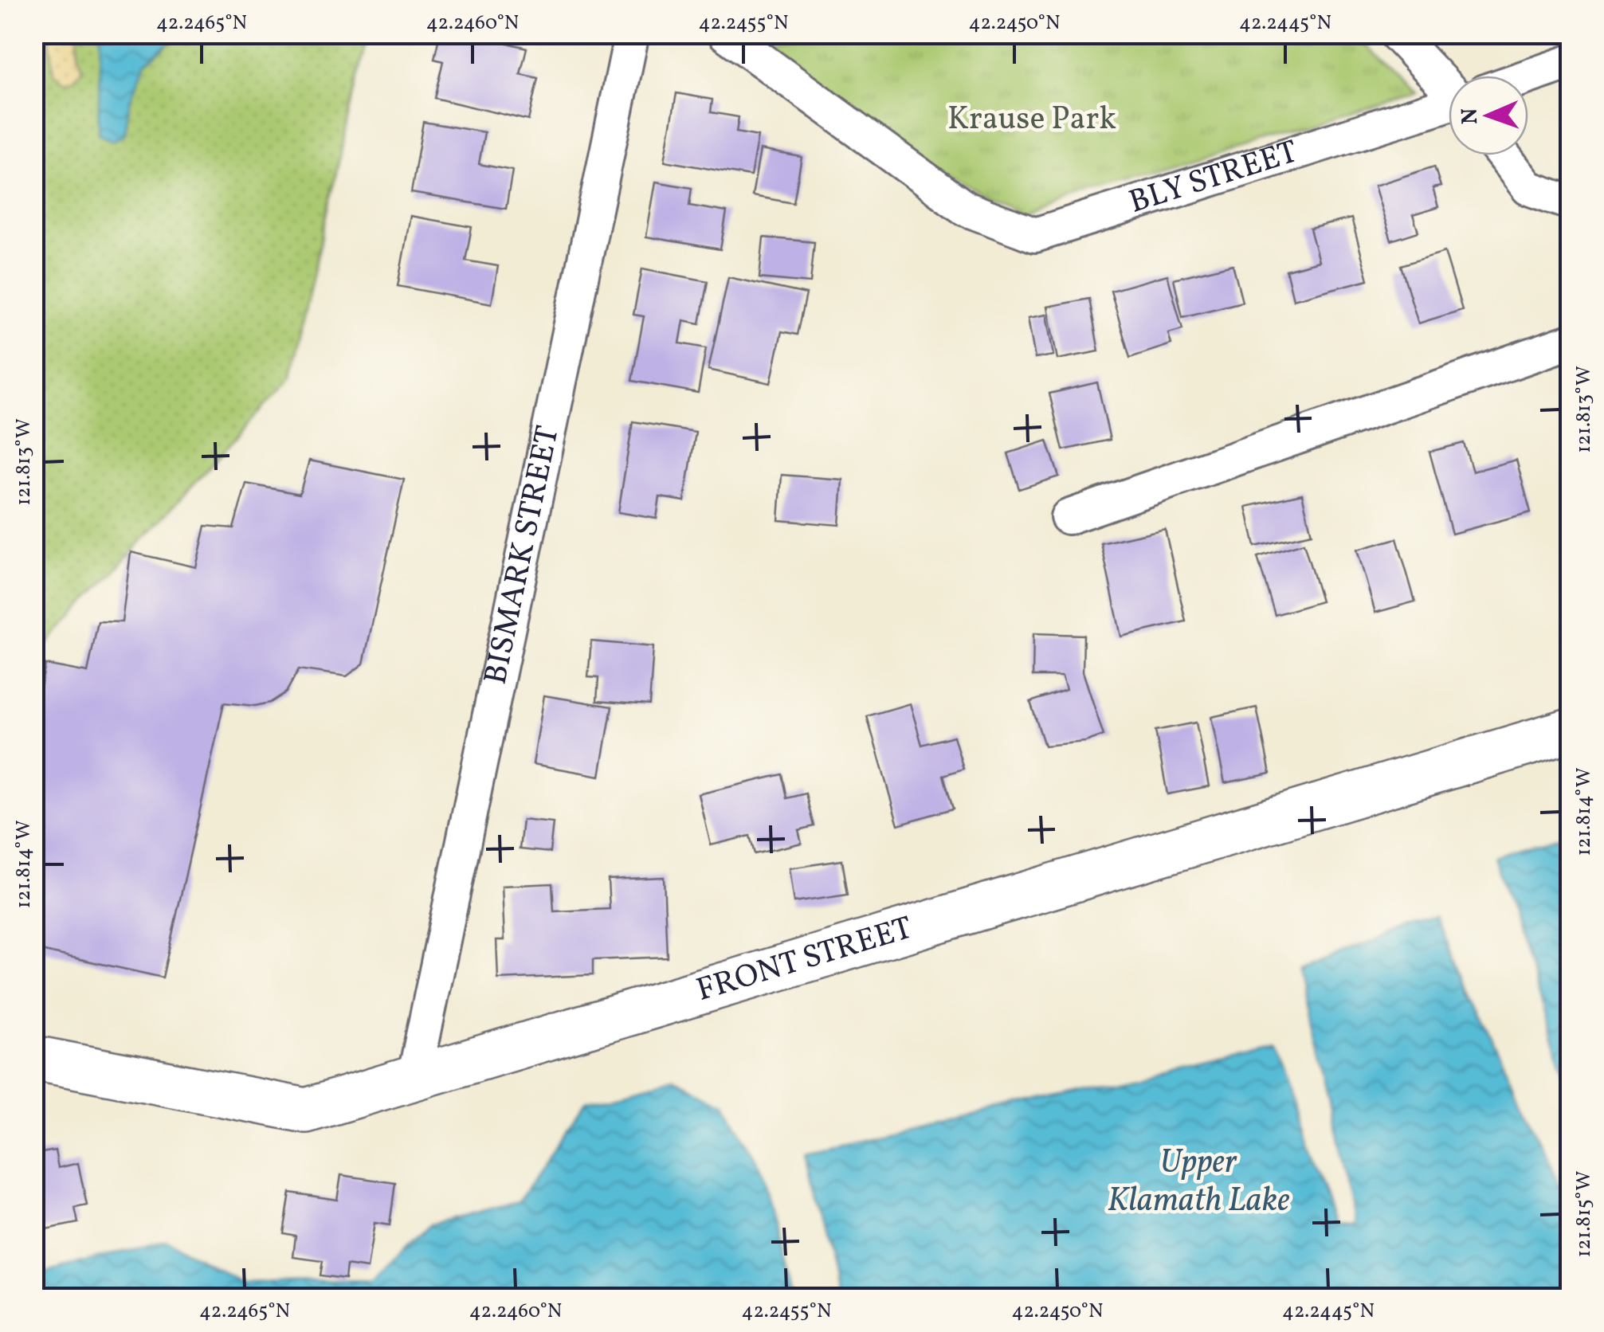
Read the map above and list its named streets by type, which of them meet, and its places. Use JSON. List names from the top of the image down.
{
  "streets": {
    "street": ["BLY STREET", "BISMARK STREET", "FRONT STREET"]
  },
  "crossings": [
    ["BISMARK STREET", "FRONT STREET"]
  ],
  "water": ["Upper Klamath Lake"],
  "parks": ["Krause Park"],
  "north": "left",
  "coordinates": [
    "42.2465°N",
    "42.2460°N",
    "42.2455°N",
    "42.2450°N",
    "42.2445°N",
    "121.813°W",
    "121.814°W",
    "121.815°W"
  ]
}
